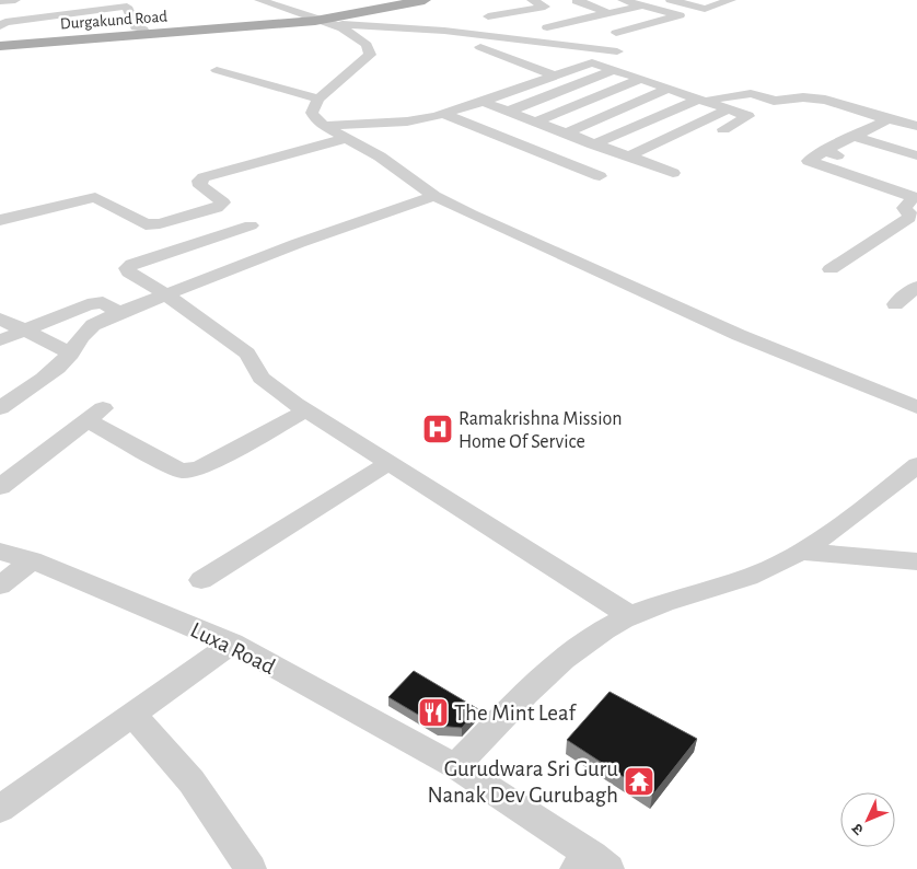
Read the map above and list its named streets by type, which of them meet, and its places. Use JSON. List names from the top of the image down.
{
  "streets": {
    "main road": ["Durgakund Road"],
    "street": ["Luxa Road"]
  },
  "places": {
    "hospital": ["Ramakrishna Mission Home Of Service"],
    "restaurant": ["The Mint Leaf"],
    "temple": ["Gurudwara Sri Guru Nanak Dev Gurubagh"]
  },
  "north": "bottom left"
}
